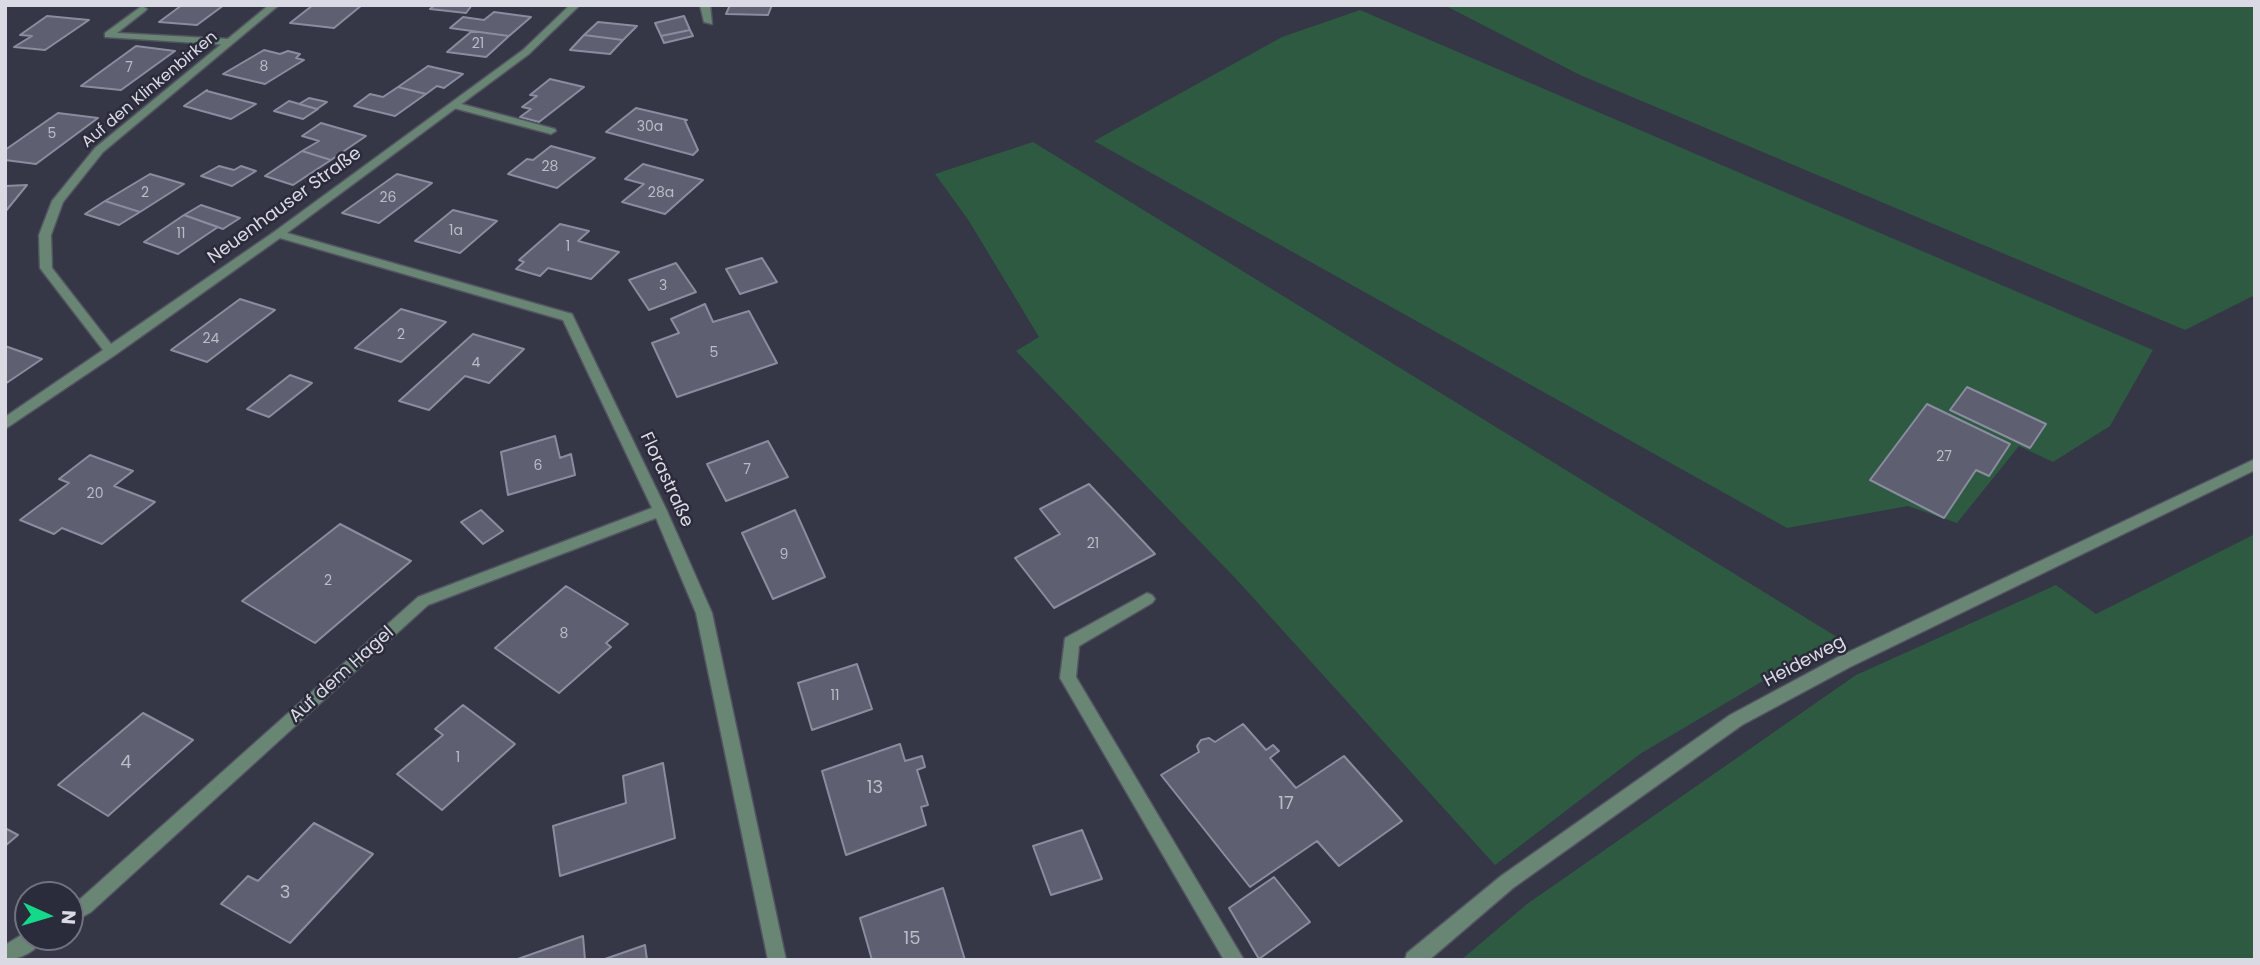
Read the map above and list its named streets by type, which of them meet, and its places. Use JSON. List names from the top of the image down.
{
  "streets": {
    "street": [
      "Auf den Klinkenbirken",
      "Neuenhauser Straße",
      "Florastraße",
      "Heideweg",
      "Auf dem Hagel"
    ]
  },
  "crossings": [
    ["Auf den Klinkenbirken", "Neuenhauser Straße"],
    ["Neuenhauser Straße", "Florastraße"],
    ["Florastraße", "Auf dem Hagel"]
  ],
  "house_numbers": [
    "21",
    "8",
    "7",
    "30a",
    "5",
    "28",
    "2",
    "28a",
    "26",
    "1a",
    "11",
    "1",
    "3",
    "2",
    "24",
    "5",
    "4",
    "27",
    "6",
    "7",
    "20",
    "21",
    "9",
    "2",
    "8",
    "11",
    "1",
    "4",
    "13",
    "17",
    "3",
    "15"
  ],
  "north": "right"
}
